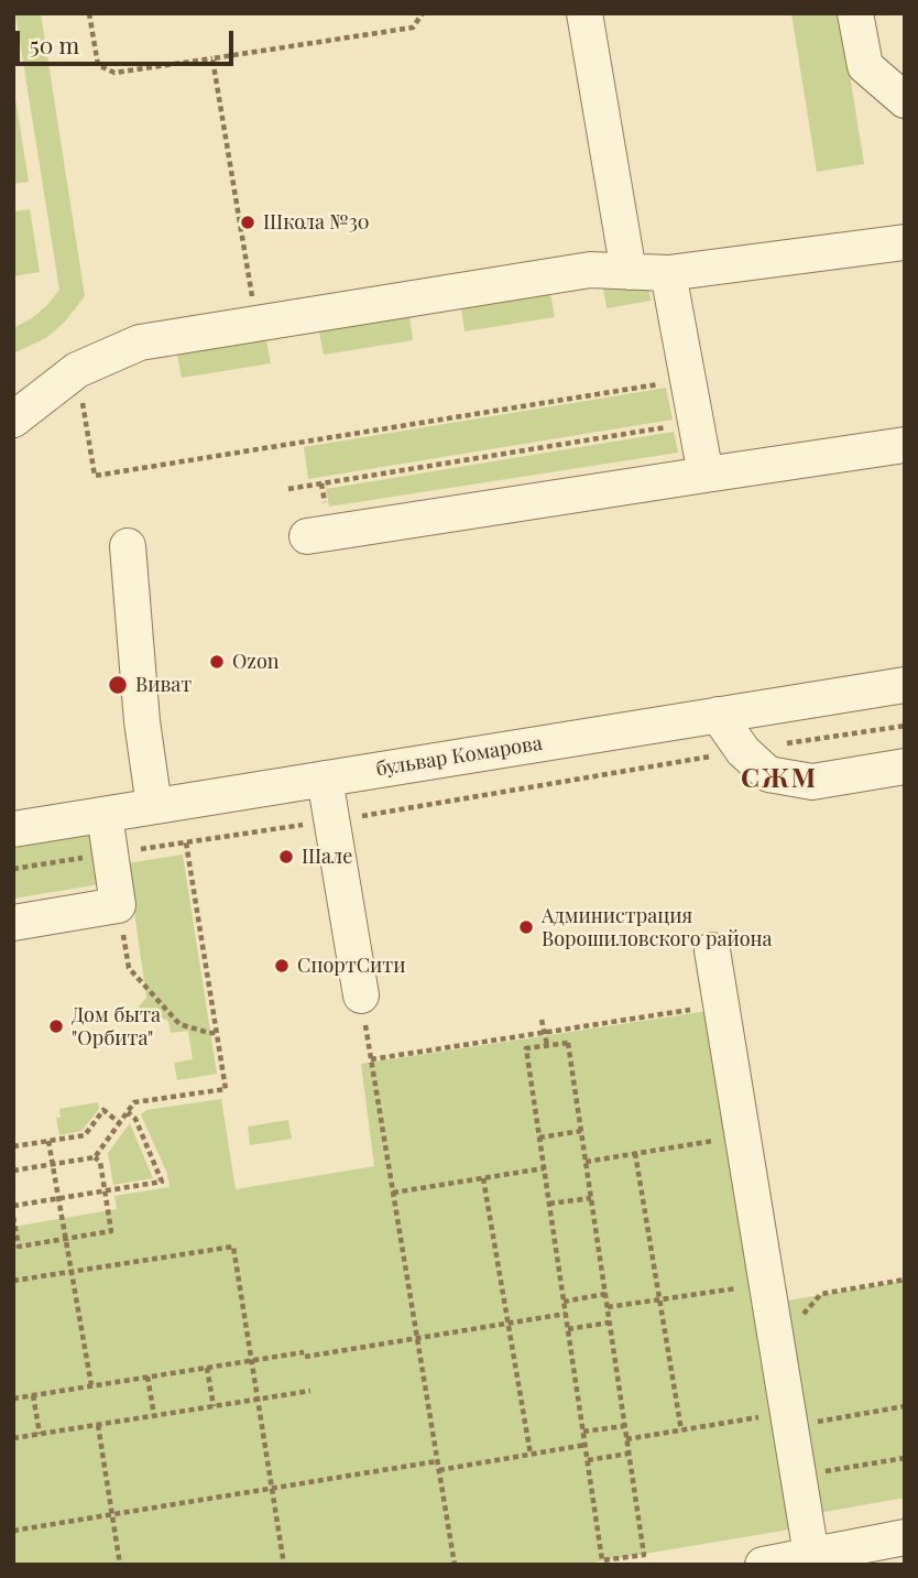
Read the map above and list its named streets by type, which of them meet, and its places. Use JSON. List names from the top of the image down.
{
  "streets": {
    "street": ["бульвар Комарова"]
  },
  "districts": ["СЖМ"],
  "places": [
    "Школа №30",
    "Ozon",
    "Виват",
    "Шале",
    "Администрация Ворошиловского района",
    "СпортСити",
    "Дом быта \"Орбита\""
  ],
  "scale_bar": "50 m"
}
